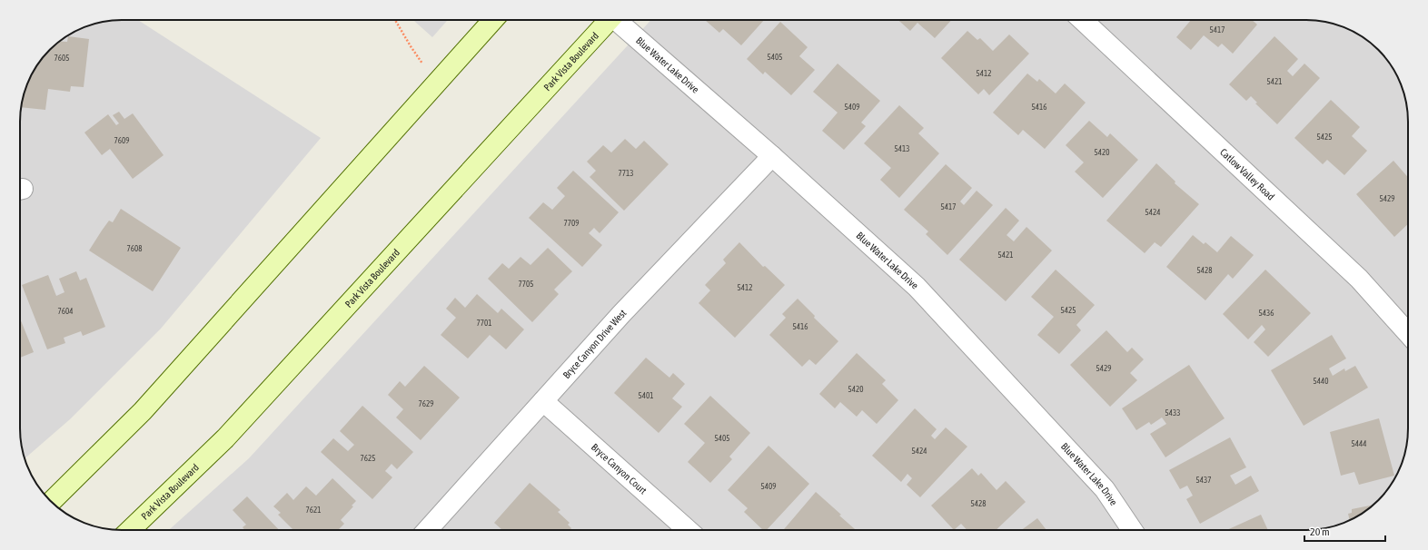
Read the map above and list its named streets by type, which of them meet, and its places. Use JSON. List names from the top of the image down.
{
  "streets": {
    "main road": ["Park Vista Boulevard"],
    "street": [
      "Blue Water Lake Drive",
      "Catlow Valley Road",
      "Bryce Canyon Drive West",
      "Bryce Canyon Court"
    ]
  },
  "crossings": [
    ["Blue Water Lake Drive", "Bryce Canyon Drive West"],
    ["Bryce Canyon Drive West", "Bryce Canyon Court"]
  ],
  "house_numbers": [
    "5417",
    "5405",
    "7605",
    "5412",
    "5421",
    "5409",
    "5416",
    "5425",
    "7609",
    "5413",
    "5420",
    "7713",
    "5429",
    "5417",
    "5424",
    "7709",
    "7608",
    "5421",
    "5428",
    "7705",
    "5412",
    "5425",
    "7604",
    "5436",
    "7701",
    "5416",
    "5429",
    "5440",
    "5420",
    "5401",
    "7629",
    "5433",
    "5405",
    "5444",
    "5424",
    "7625",
    "5437",
    "5409",
    "5428",
    "7621"
  ],
  "scale_bar": "20 m"
}
